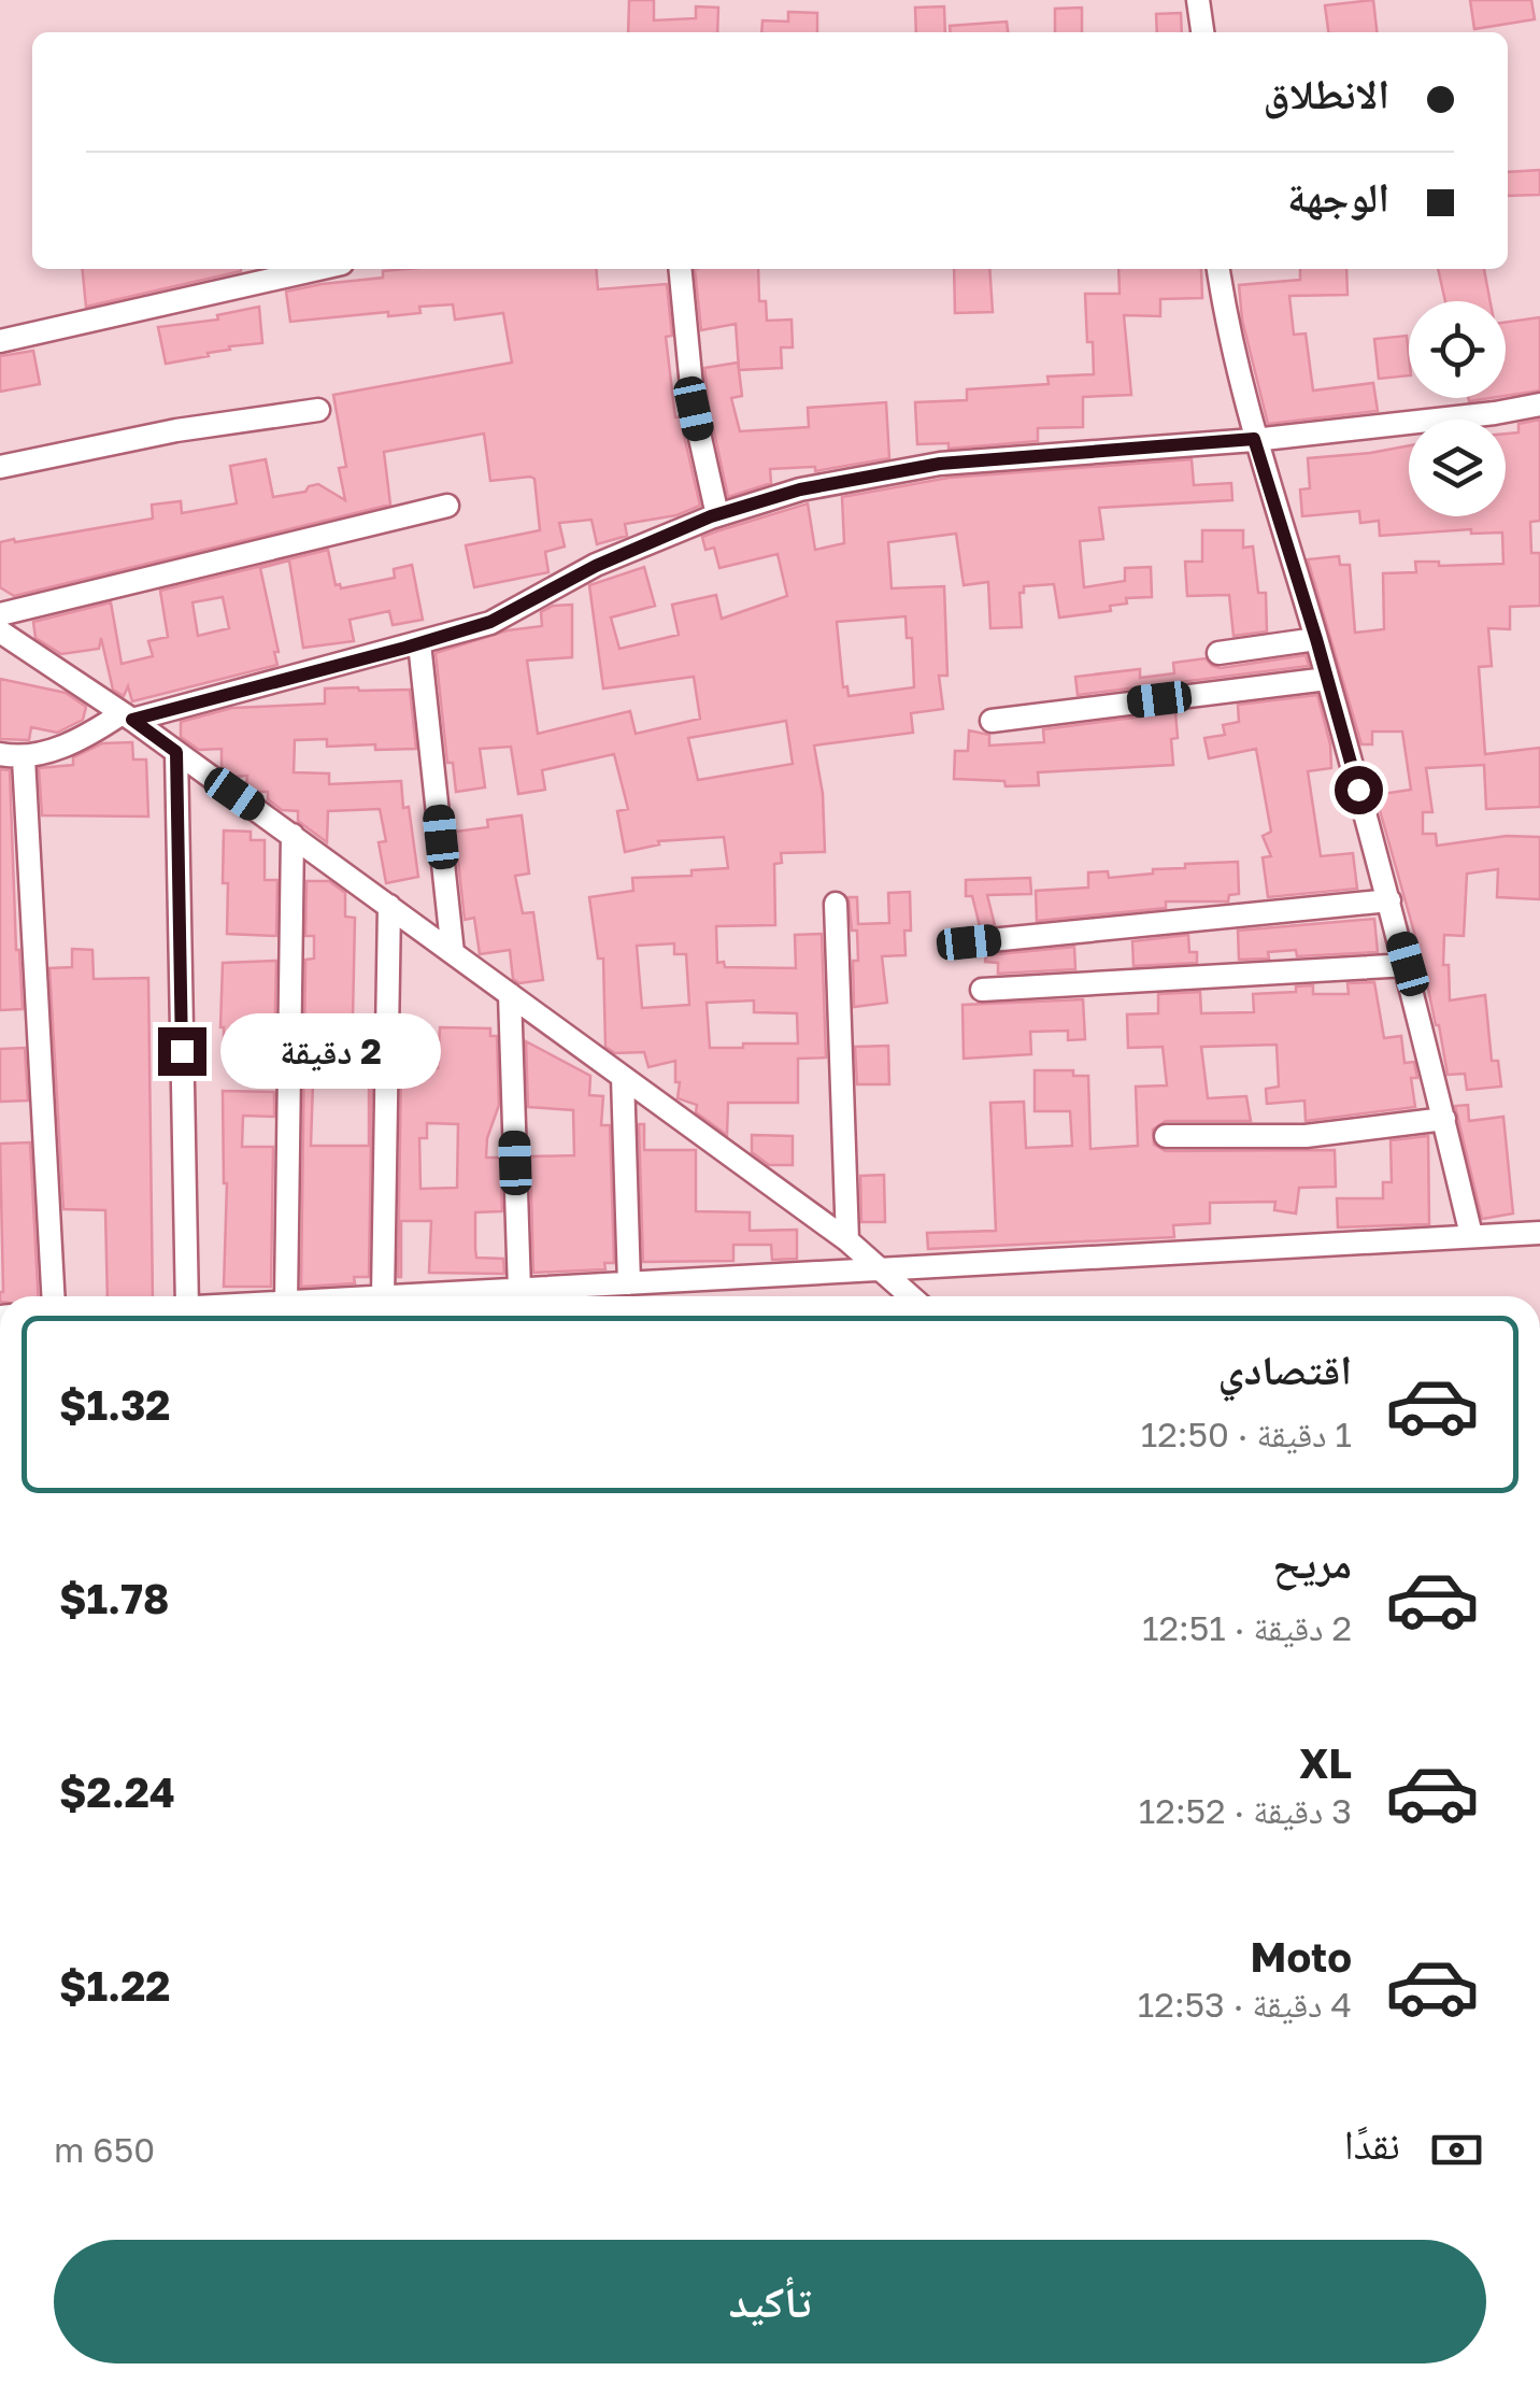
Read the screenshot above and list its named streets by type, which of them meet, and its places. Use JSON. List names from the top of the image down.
{
  "page": {
    "banner": ["الانطلاق", "الوجهة"],
    "bubble": "2 دقيقة",
    "list": [
      {
        "name": "اقتصادي",
        "note": "1 دقيقة · 12:50",
        "value": "$1.32"
      },
      {
        "name": "مريح",
        "note": "2 دقيقة · 12:51",
        "value": "$1.78"
      },
      {
        "name": "XL",
        "note": "3 دقيقة · 12:52",
        "value": "$2.24"
      },
      {
        "name": "Moto",
        "note": "4 دقيقة · 12:53",
        "value": "$1.22"
      }
    ],
    "pay": ["نقدًا", "650 m"],
    "buttons": "تأكيد"
  }
}
